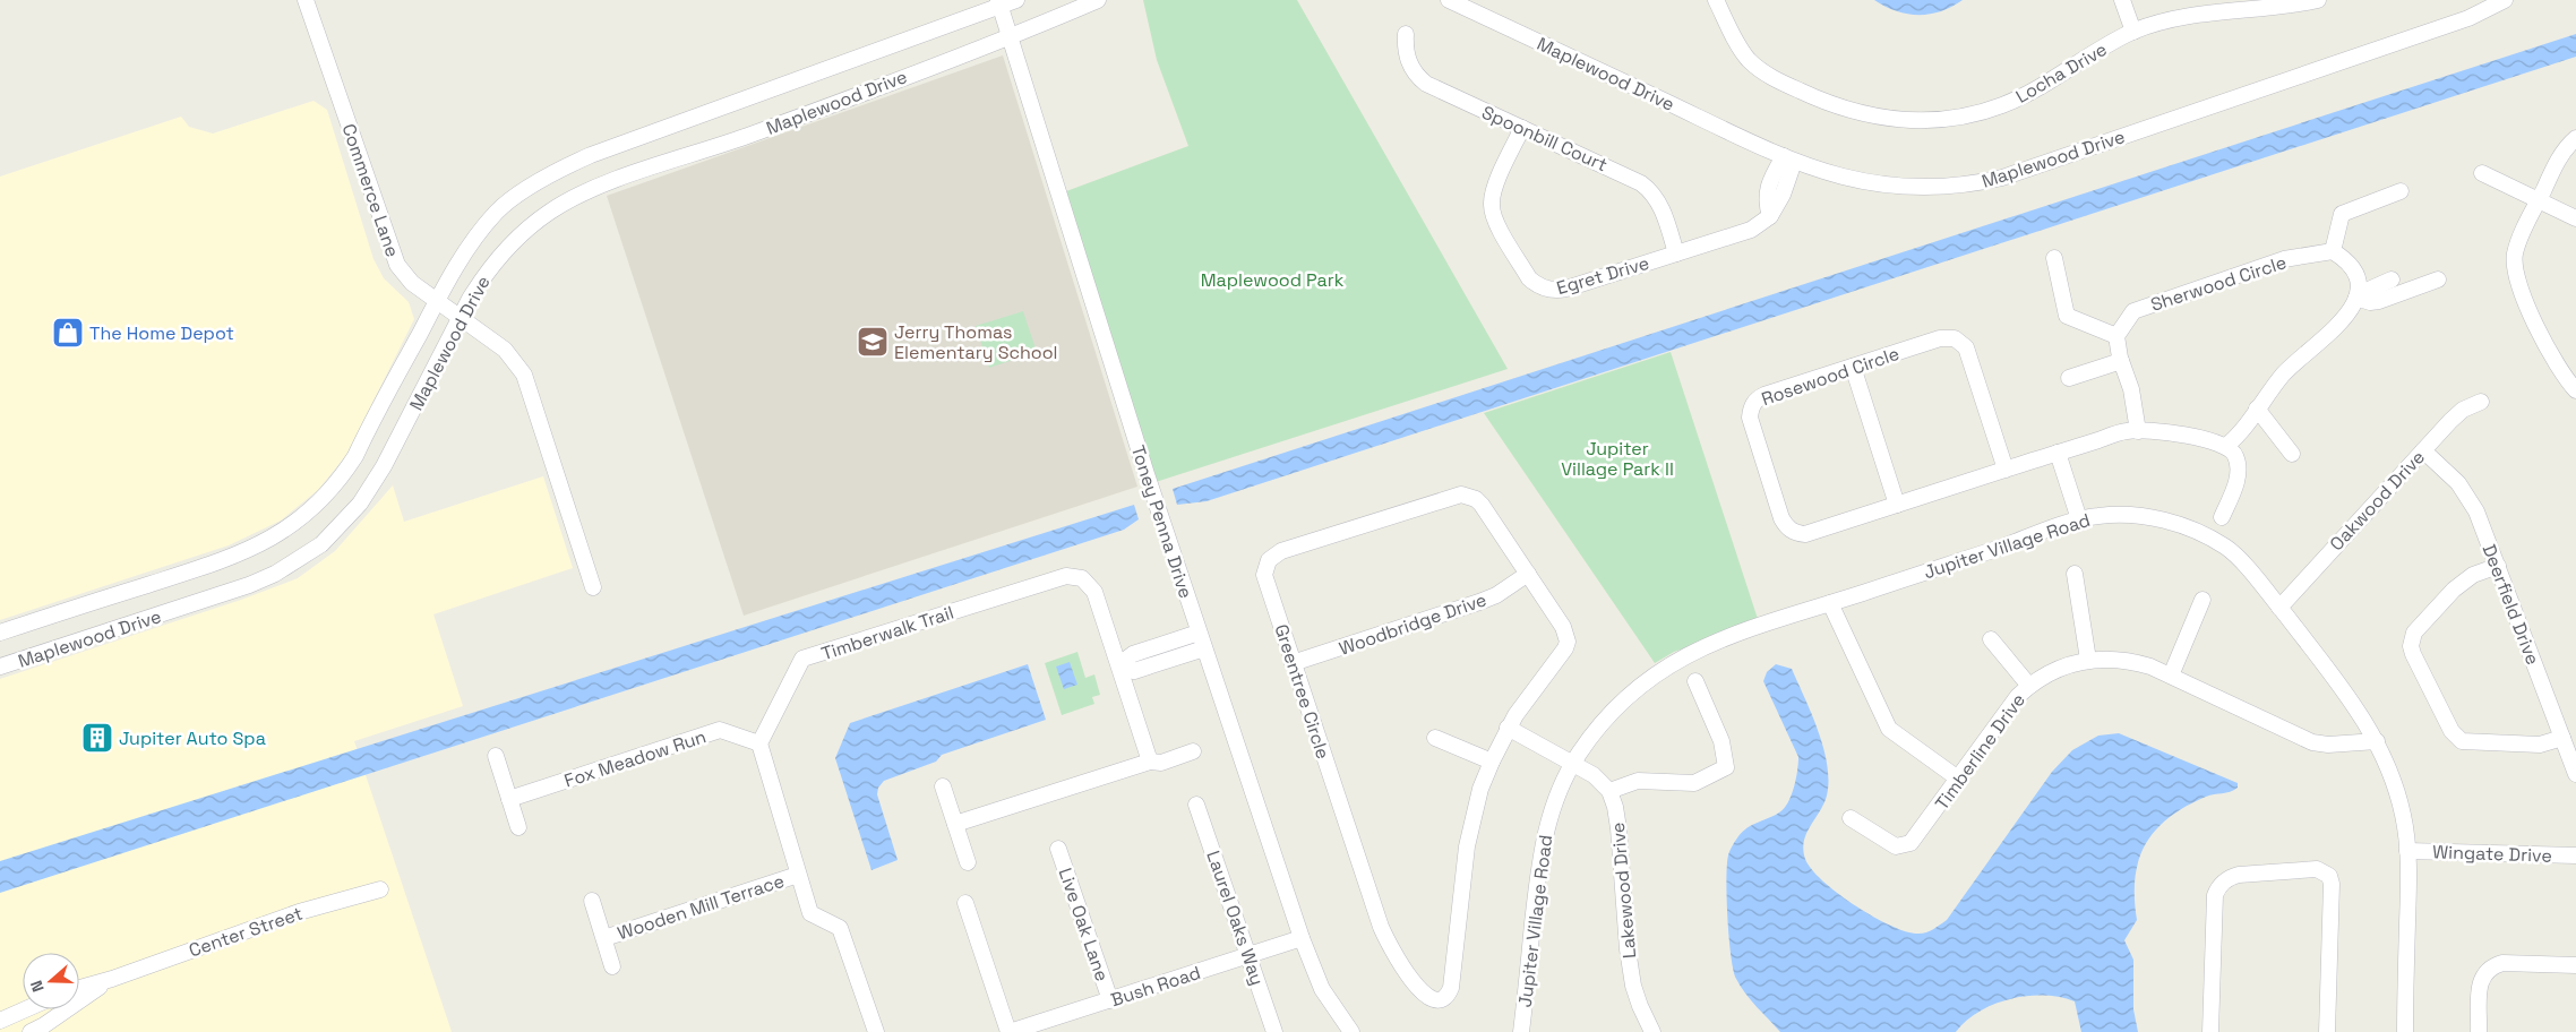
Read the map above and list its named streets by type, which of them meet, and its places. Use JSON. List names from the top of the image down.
{
  "streets": {
    "street": [
      "Locha Drive",
      "Maplewood Drive",
      "Spoonbill Court",
      "Commerce Lane",
      "Egret Drive",
      "Sherwood Circle",
      "Rosewood Circle",
      "Oakwood Drive",
      "Toney Penna Drive",
      "Jupiter Village Road",
      "Deerfield Drive",
      "Woodbridge Drive",
      "Timberwalk Trail",
      "Greentree Circle",
      "Timberline Drive",
      "Fox Meadow Run",
      "Wingate Drive",
      "Lakewood Drive",
      "Wooden Mill Terrace",
      "Laurel Oaks Way",
      "Live Oak Lane",
      "Center Street",
      "Bush Road"
    ]
  },
  "crossings": [
    ["Maplewood Drive", "Commerce Lane"],
    ["Maplewood Drive", "Egret Drive"],
    ["Maplewood Drive", "Toney Penna Drive"],
    ["Spoonbill Court", "Egret Drive"],
    ["Oakwood Drive", "Jupiter Village Road"],
    ["Oakwood Drive", "Deerfield Drive"],
    ["Toney Penna Drive", "Bush Road"],
    ["Jupiter Village Road", "Timberline Drive"],
    ["Jupiter Village Road", "Wingate Drive"],
    ["Woodbridge Drive", "Greentree Circle"],
    ["Timberwalk Trail", "Fox Meadow Run"],
    ["Laurel Oaks Way", "Bush Road"],
    ["Live Oak Lane", "Bush Road"]
  ],
  "parks": ["Maplewood Park", "Jupiter Village Park II"],
  "places": {
    "shop": ["The Home Depot"],
    "school or university": ["Jerry Thomas Elementary School"],
    "building": ["Jupiter Auto Spa"]
  },
  "north": "left"
}
